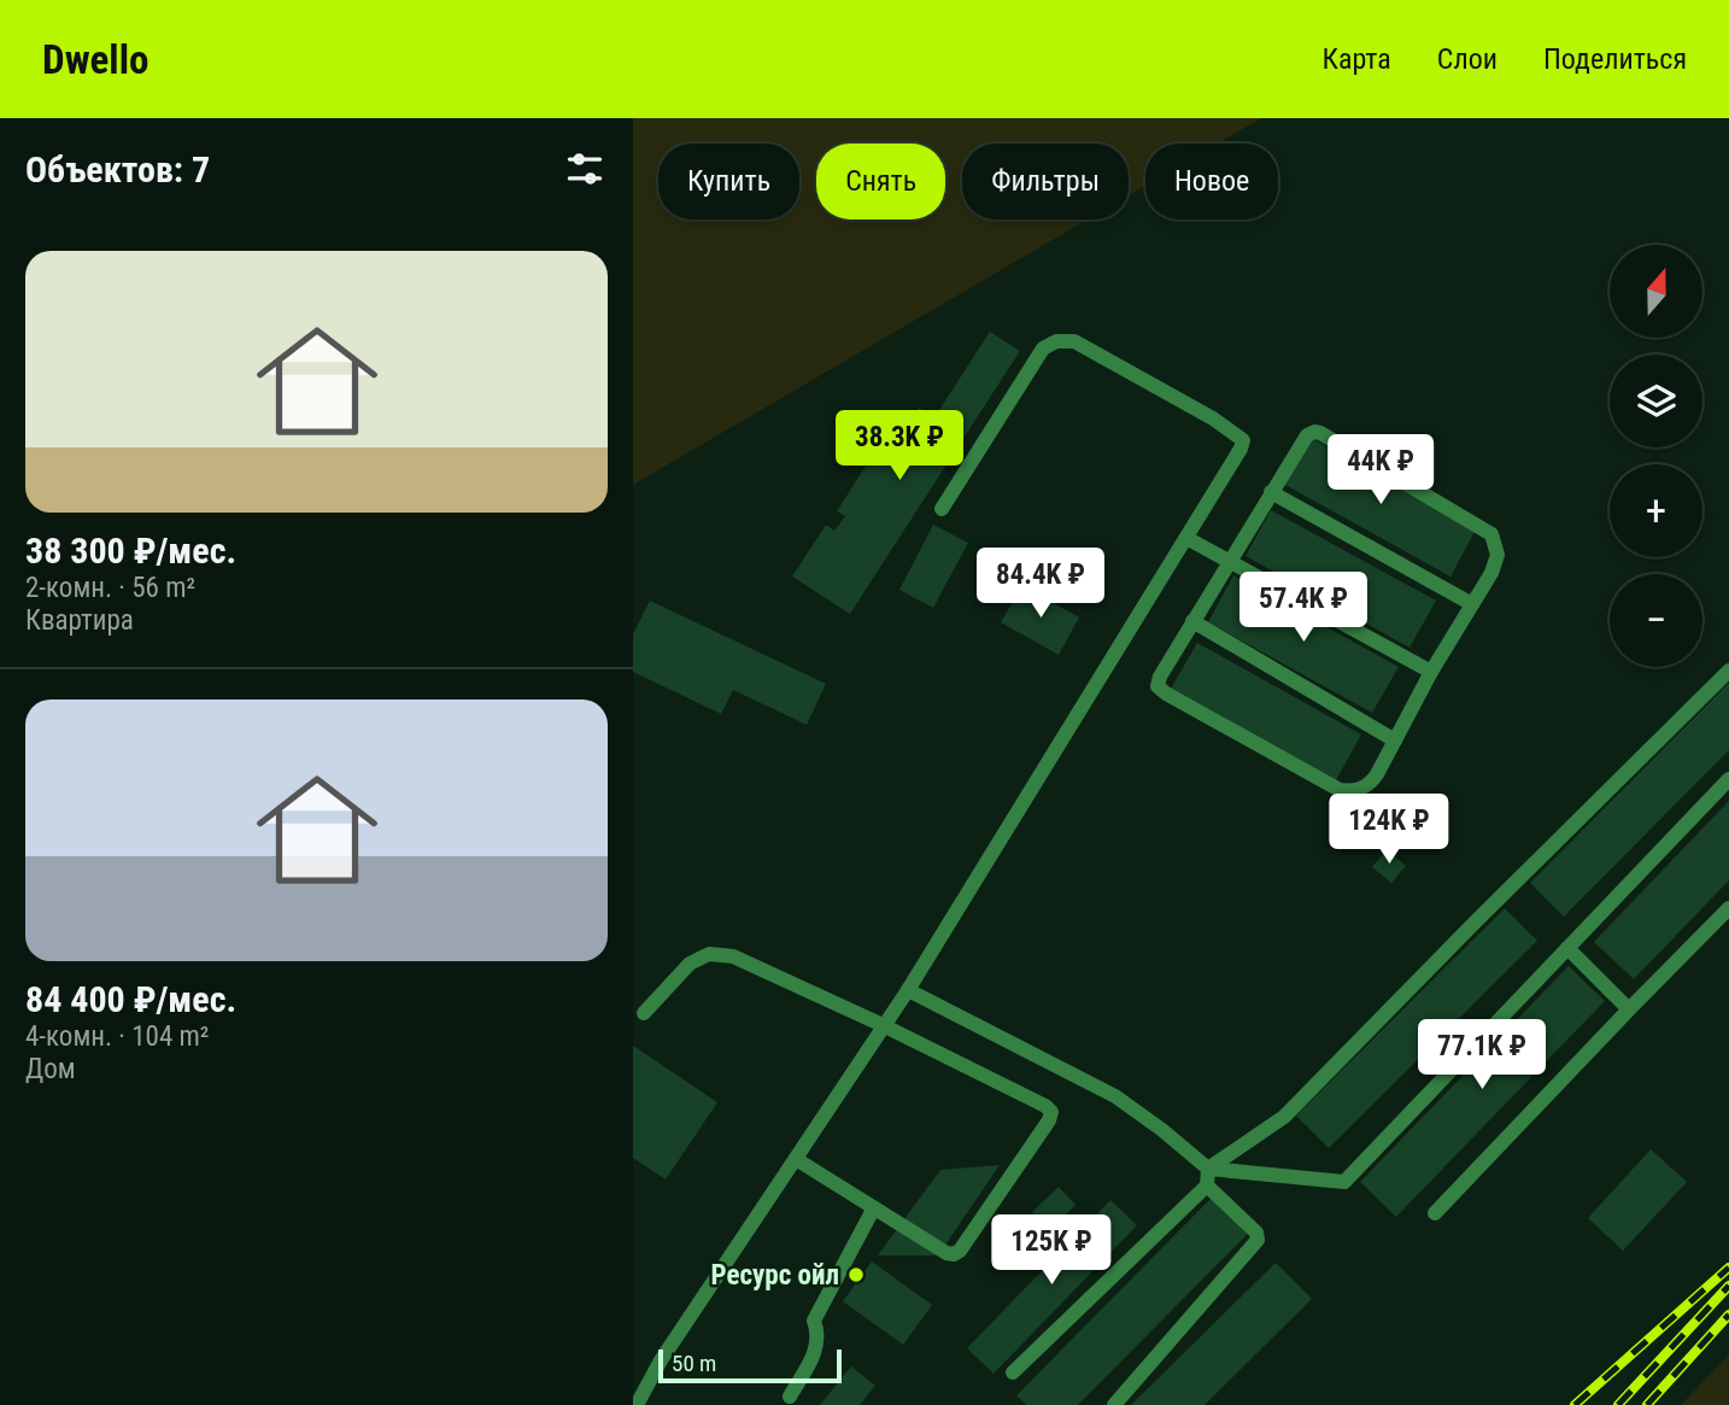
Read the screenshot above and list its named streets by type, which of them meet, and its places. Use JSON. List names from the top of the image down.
{
  "places": ["Ресурс ойл"],
  "scale_bar": "50 m",
  "north": "top",
  "page": {
    "header": "Dwello",
    "nav": ["Карта", "Слои", "Поделиться"],
    "heading": "Объектов: 7",
    "chip": [
      "Купить",
      "Снять",
      "Фильтры",
      "Новое"
    ],
    "list": [
      {
        "name": "38 300 ₽/мес.",
        "note": "2-комн. · 56 m² · Квартира"
      },
      {
        "name": "84 400 ₽/мес.",
        "note": "4-комн. · 104 m² · Дом"
      }
    ],
    "map_buttons": ["+", "−"],
    "price": [
      "38.3K ₽",
      "44K ₽",
      "84.4K ₽",
      "57.4K ₽",
      "124K ₽",
      "77.1K ₽",
      "125K ₽"
    ],
    "scale": "50 m"
  }
}
